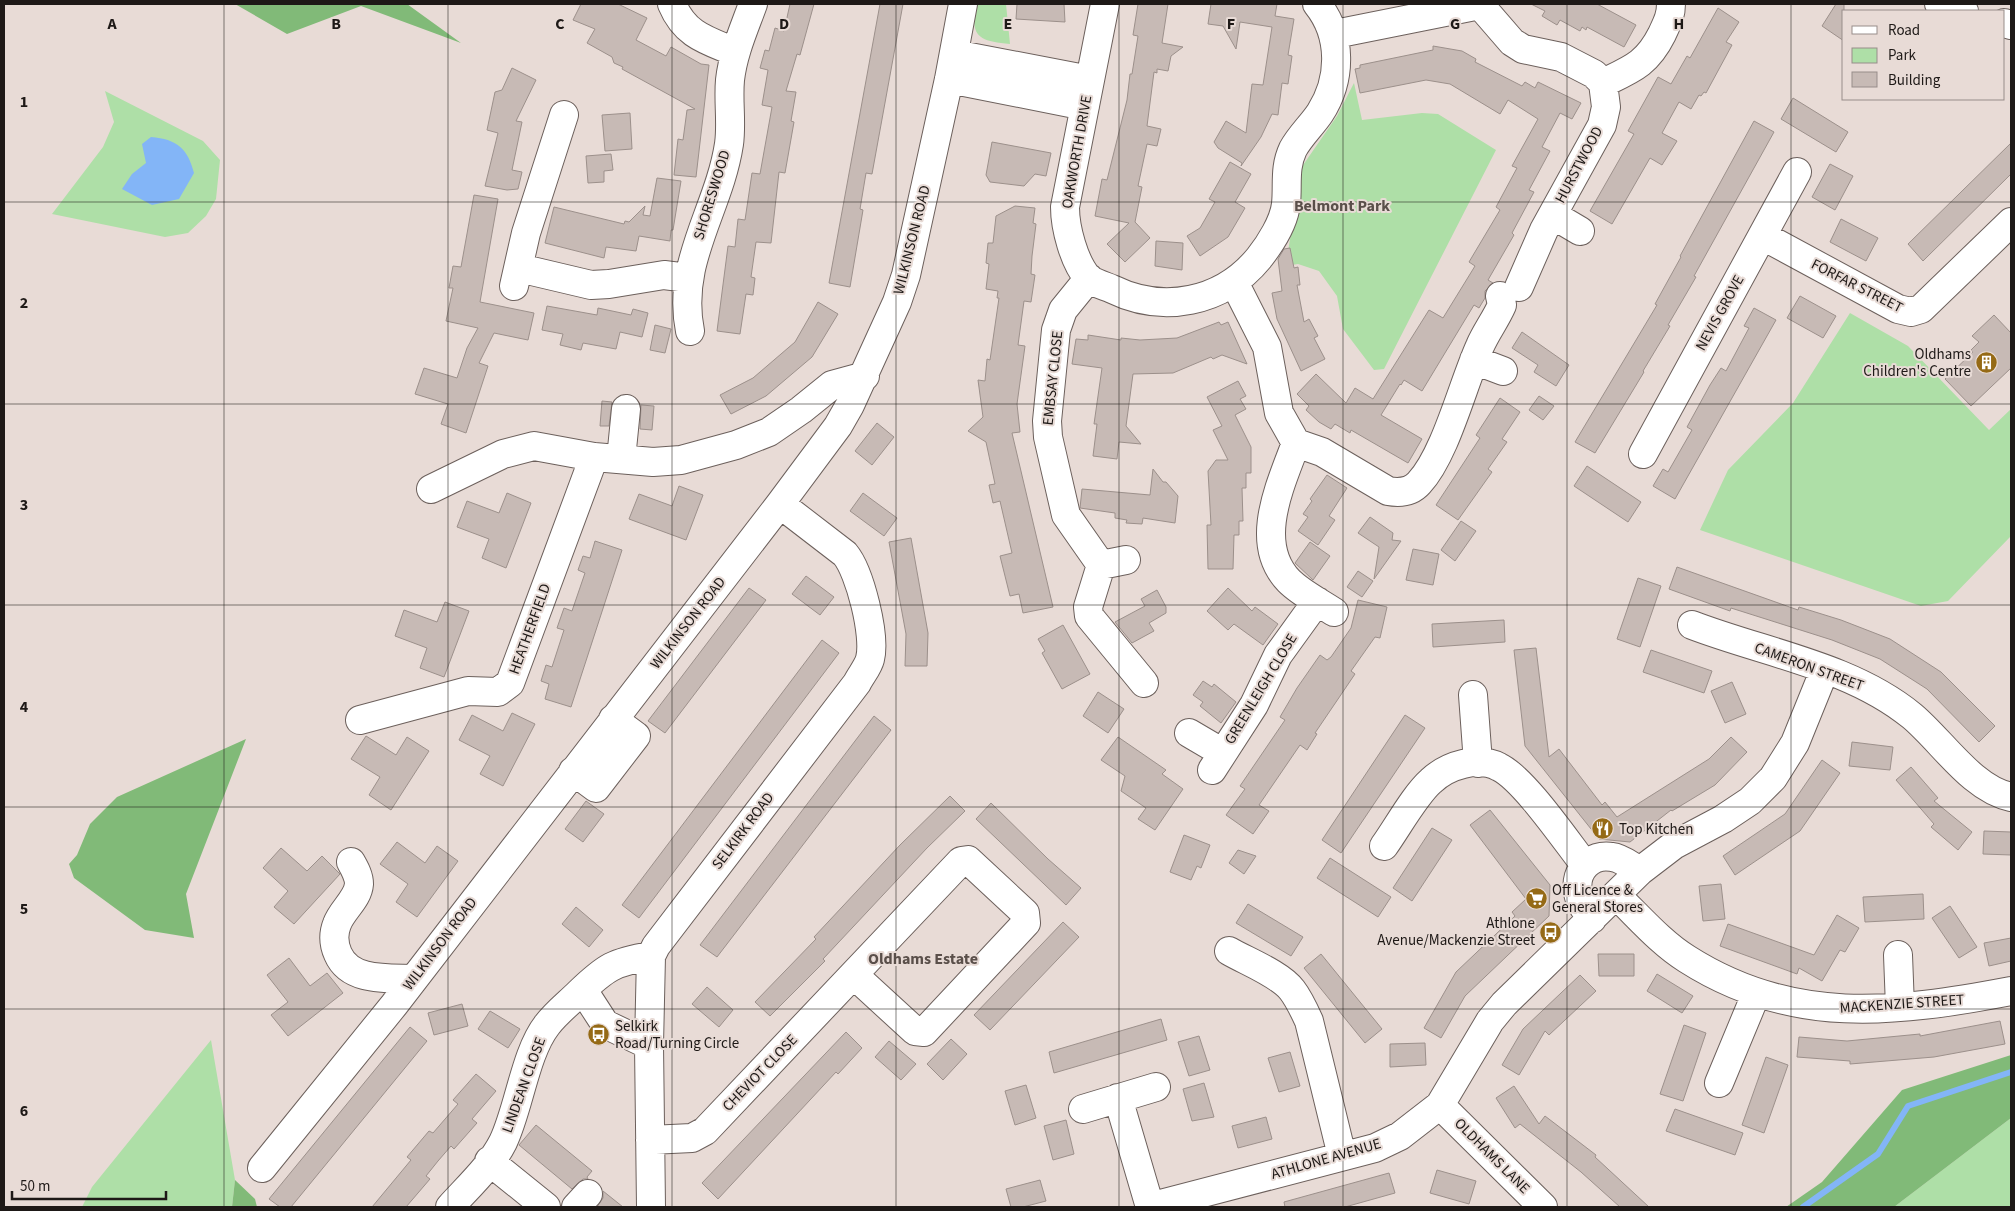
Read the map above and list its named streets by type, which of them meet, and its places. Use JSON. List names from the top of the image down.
{
  "streets": {
    "street": [
      "OAKWORTH DRIVE",
      "HURSTWOOD",
      "SHORESWOOD",
      "WILKINSON ROAD",
      "FORFAR STREET",
      "NEVIS GROVE",
      "EMBSAY CLOSE",
      "HEATHERFIELD",
      "CAMERON STREET",
      "GREENLEIGH CLOSE",
      "SELKIRK ROAD",
      "MACKENZIE STREET",
      "CHEVIOT CLOSE",
      "LINDEAN CLOSE",
      "OLDHAMS LANE",
      "ATHLONE AVENUE"
    ]
  },
  "crossings": [
    ["OAKWORTH DRIVE", "EMBSAY CLOSE"],
    ["WILKINSON ROAD", "SELKIRK ROAD"],
    ["FORFAR STREET", "NEVIS GROVE"],
    ["CAMERON STREET", "ATHLONE AVENUE"],
    ["SELKIRK ROAD", "LINDEAN CLOSE"],
    ["MACKENZIE STREET", "ATHLONE AVENUE"],
    ["OLDHAMS LANE", "ATHLONE AVENUE"]
  ],
  "districts": ["Belmont Park", "Oldhams Estate"],
  "places": {
    "building": ["Oldhams Children's Centre"],
    "restaurant": ["Top Kitchen"],
    "supermarket": ["Off Licence & General Stores"],
    "bus stop": ["Athlone Avenue/Mackenzie Street", "Selkirk Road/Turning Circle"]
  },
  "legend": ["Road", "Park", "Building"],
  "scale_bar": "50 m",
  "grid": {
    "columns": [
      "A",
      "B",
      "C",
      "D",
      "E",
      "F",
      "G",
      "H"
    ],
    "rows": [
      "1",
      "2",
      "3",
      "4",
      "5",
      "6"
    ]
  }
}
